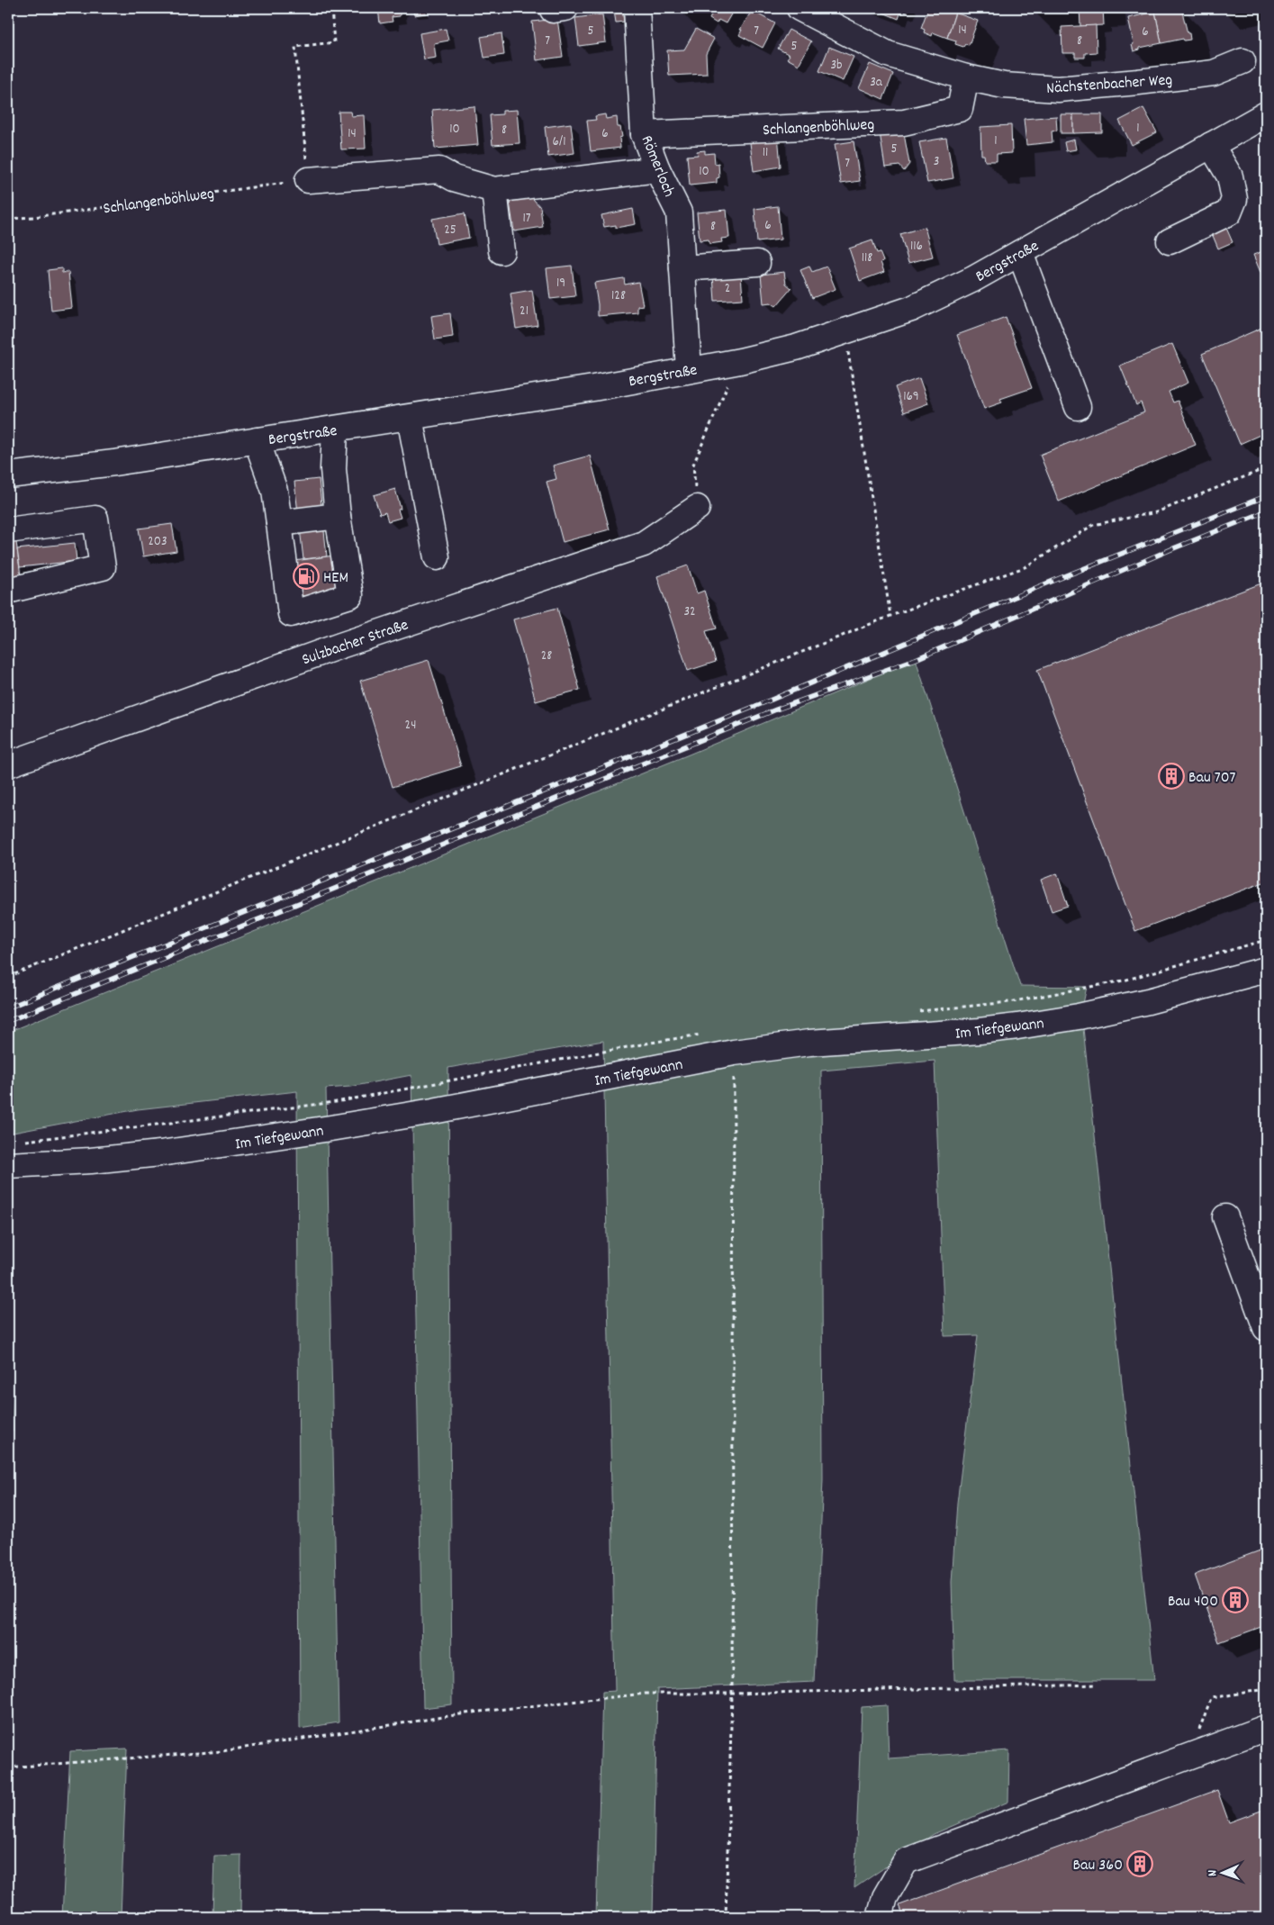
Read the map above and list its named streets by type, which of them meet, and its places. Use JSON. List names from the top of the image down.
{
  "streets": {
    "street": [
      "Nächstenbacher Weg",
      "Schlangenböhlweg",
      "Römerloch",
      "Bergstraße",
      "Sulzbacher Straße",
      "Im Tiefgewann"
    ]
  },
  "crossings": [
    ["Nächstenbacher Weg", "Schlangenböhlweg"],
    ["Schlangenböhlweg", "Römerloch"],
    ["Römerloch", "Bergstraße"]
  ],
  "places": {
    "fuel station": ["HEM"],
    "building": ["Bau 707", "Bau 400", "Bau 360"]
  },
  "house_numbers": [
    "14",
    "5",
    "7",
    "6",
    "7",
    "8",
    "5",
    "3b",
    "3a",
    "1",
    "10",
    "8",
    "14",
    "6",
    "1",
    "6/1",
    "5",
    "11",
    "3",
    "7",
    "10",
    "17",
    "6",
    "8",
    "25",
    "116",
    "118",
    "19",
    "2",
    "128",
    "21",
    "169",
    "203",
    "32",
    "28",
    "24"
  ],
  "north": "left"
}
